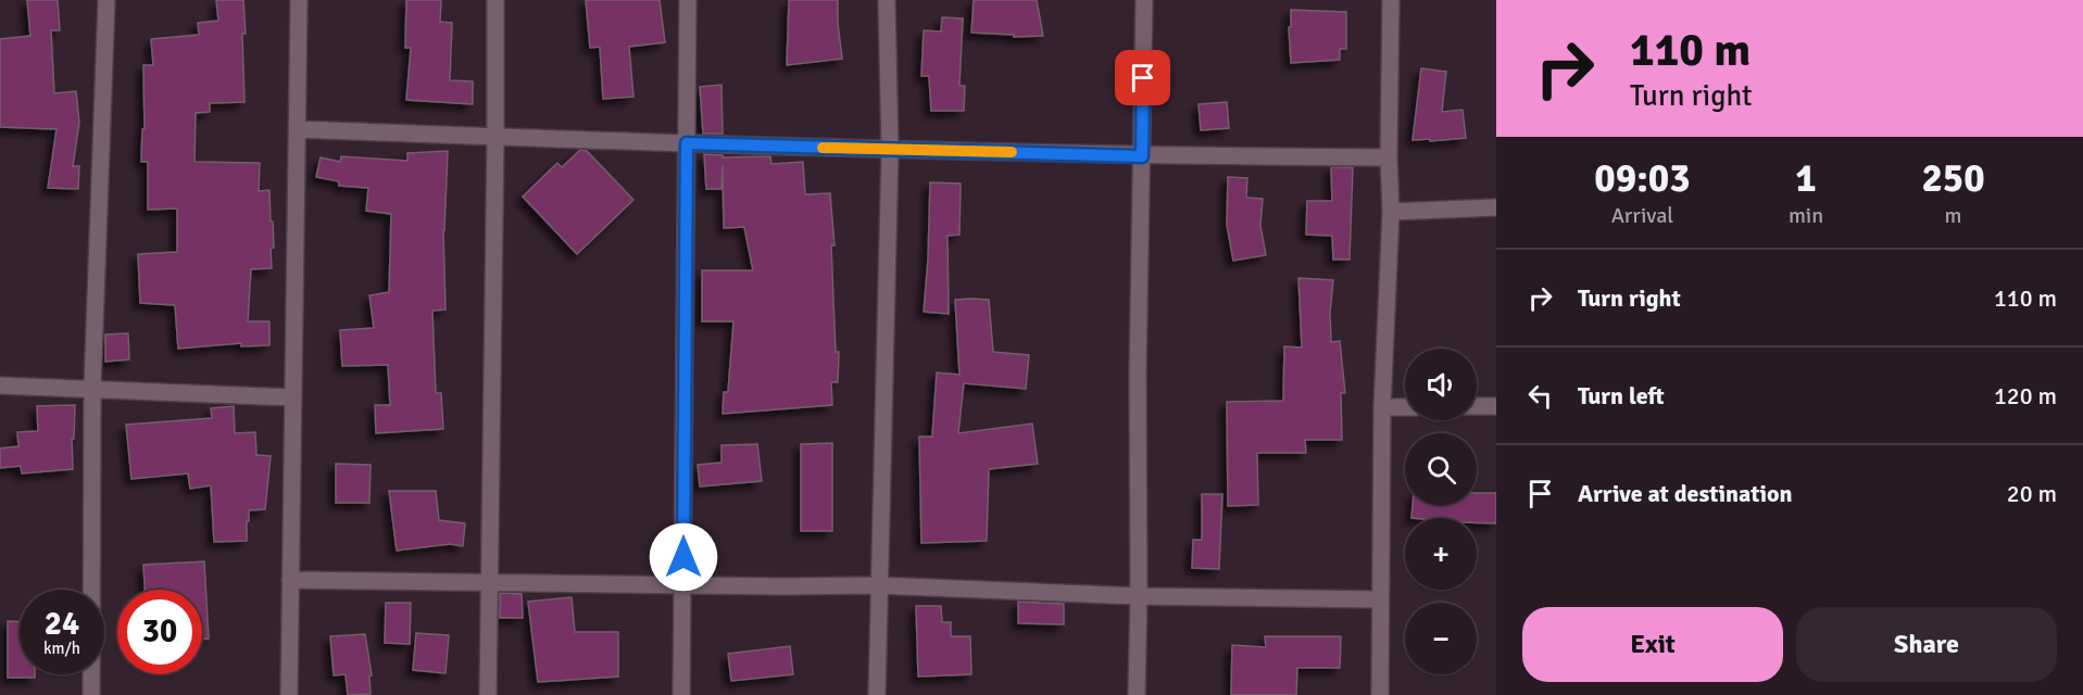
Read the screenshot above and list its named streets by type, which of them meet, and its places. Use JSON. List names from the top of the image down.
{
  "page": {
    "turn": ["110 m", "Turn right"],
    "eta": [
      "09:03",
      "Arrival",
      "1",
      "min",
      "250",
      "m"
    ],
    "list": [
      {
        "name": "Turn right",
        "value": "110 m"
      },
      {
        "name": "Turn left",
        "value": "120 m"
      },
      {
        "name": "Arrive at destination",
        "value": "20 m"
      }
    ],
    "map_buttons": ["+", "−"],
    "speed": "24 km/h",
    "limit": "30",
    "buttons": ["Exit", "Share"]
  }
}
